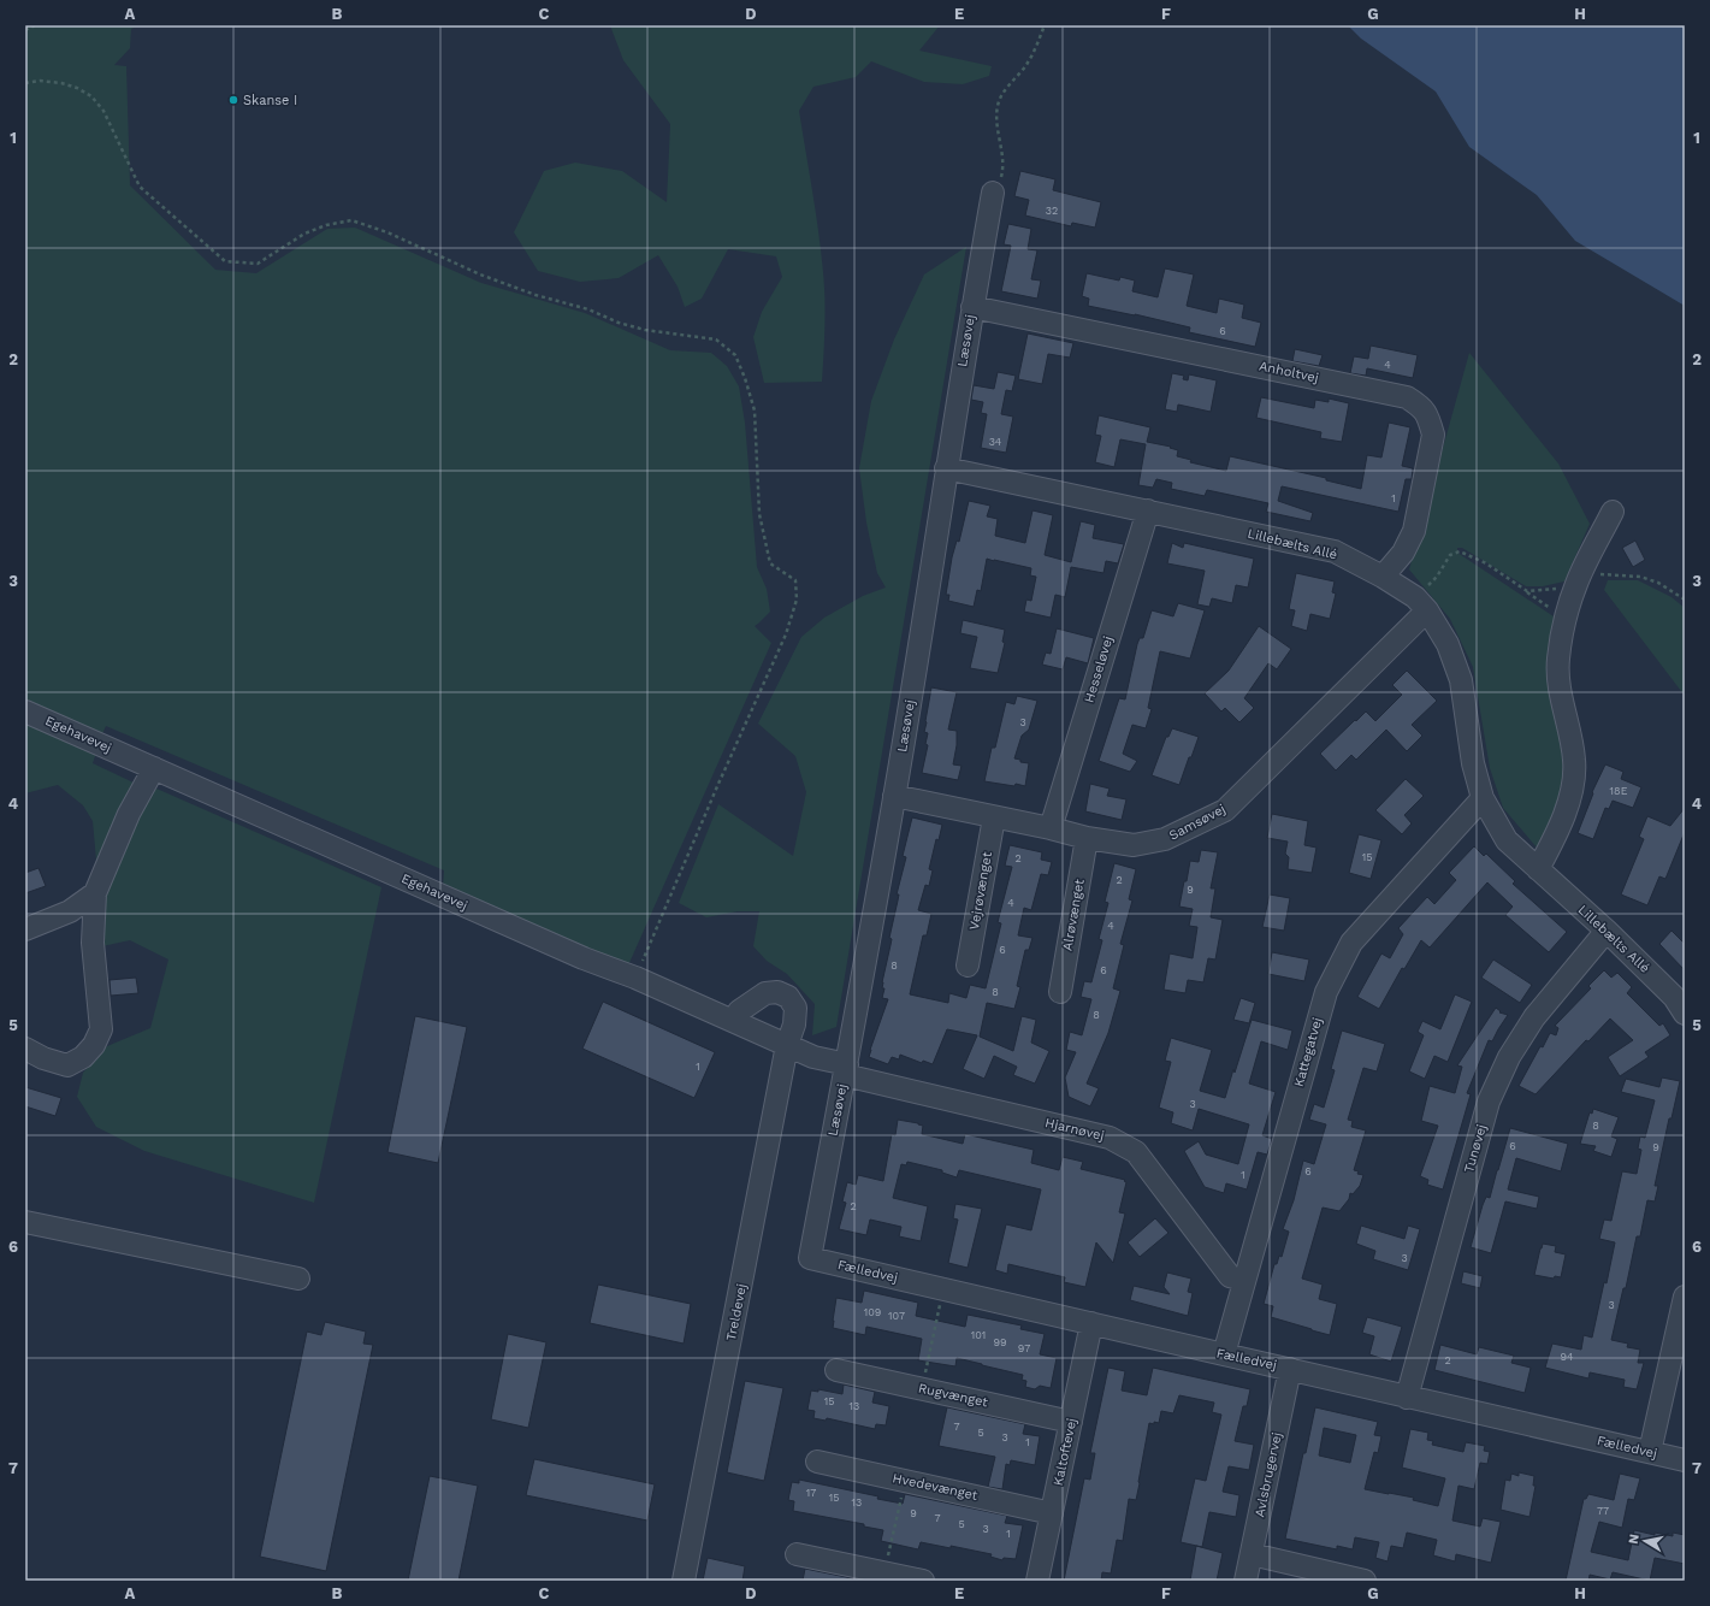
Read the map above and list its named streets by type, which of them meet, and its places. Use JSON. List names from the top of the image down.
{
  "streets": {
    "street": [
      "Læsøvej",
      "Anholtvej",
      "Lillebælts Allé",
      "Hesseløvej",
      "Egehavevej",
      "Samsøvej",
      "Vejrøvænget",
      "Alrøvænget",
      "Kattegatvej",
      "Hjarnøvej",
      "Tunøvej",
      "Fælledvej",
      "Treldevej",
      "Rugvænget",
      "Kaltoftevej",
      "Avlsbrugervej",
      "Hvedevænget"
    ]
  },
  "crossings": [
    ["Læsøvej", "Anholtvej"],
    ["Læsøvej", "Lillebælts Allé"],
    ["Læsøvej", "Egehavevej"],
    ["Læsøvej", "Samsøvej"],
    ["Læsøvej", "Hjarnøvej"],
    ["Læsøvej", "Fælledvej"],
    ["Anholtvej", "Lillebælts Allé"],
    ["Lillebælts Allé", "Hesseløvej"],
    ["Lillebælts Allé", "Samsøvej"],
    ["Lillebælts Allé", "Kattegatvej"],
    ["Lillebælts Allé", "Tunøvej"],
    ["Hesseløvej", "Samsøvej"],
    ["Egehavevej", "Hjarnøvej"],
    ["Egehavevej", "Treldevej"],
    ["Samsøvej", "Vejrøvænget"],
    ["Samsøvej", "Alrøvænget"],
    ["Kattegatvej", "Hjarnøvej"],
    ["Kattegatvej", "Fælledvej"],
    ["Tunøvej", "Fælledvej"],
    ["Fælledvej", "Kaltoftevej"],
    ["Fælledvej", "Avlsbrugervej"],
    ["Rugvænget", "Kaltoftevej"],
    ["Kaltoftevej", "Hvedevænget"]
  ],
  "places": ["Skanse I"],
  "house_numbers": [
    "32",
    "6",
    "4",
    "34",
    "1",
    "3",
    "18E",
    "15",
    "2",
    "2",
    "9",
    "4",
    "4",
    "6",
    "8",
    "6",
    "8",
    "8",
    "1",
    "3",
    "8",
    "6",
    "9",
    "6",
    "1",
    "2",
    "3",
    "3",
    "109",
    "107",
    "101",
    "99",
    "97",
    "94",
    "2",
    "15",
    "13",
    "7",
    "5",
    "3",
    "1",
    "17",
    "15",
    "13",
    "77",
    "9",
    "7",
    "5",
    "3",
    "1"
  ],
  "north": "left",
  "grid": {
    "columns": [
      "A",
      "B",
      "C",
      "D",
      "E",
      "F",
      "G",
      "H"
    ],
    "rows": [
      "1",
      "2",
      "3",
      "4",
      "5",
      "6",
      "7"
    ]
  }
}
